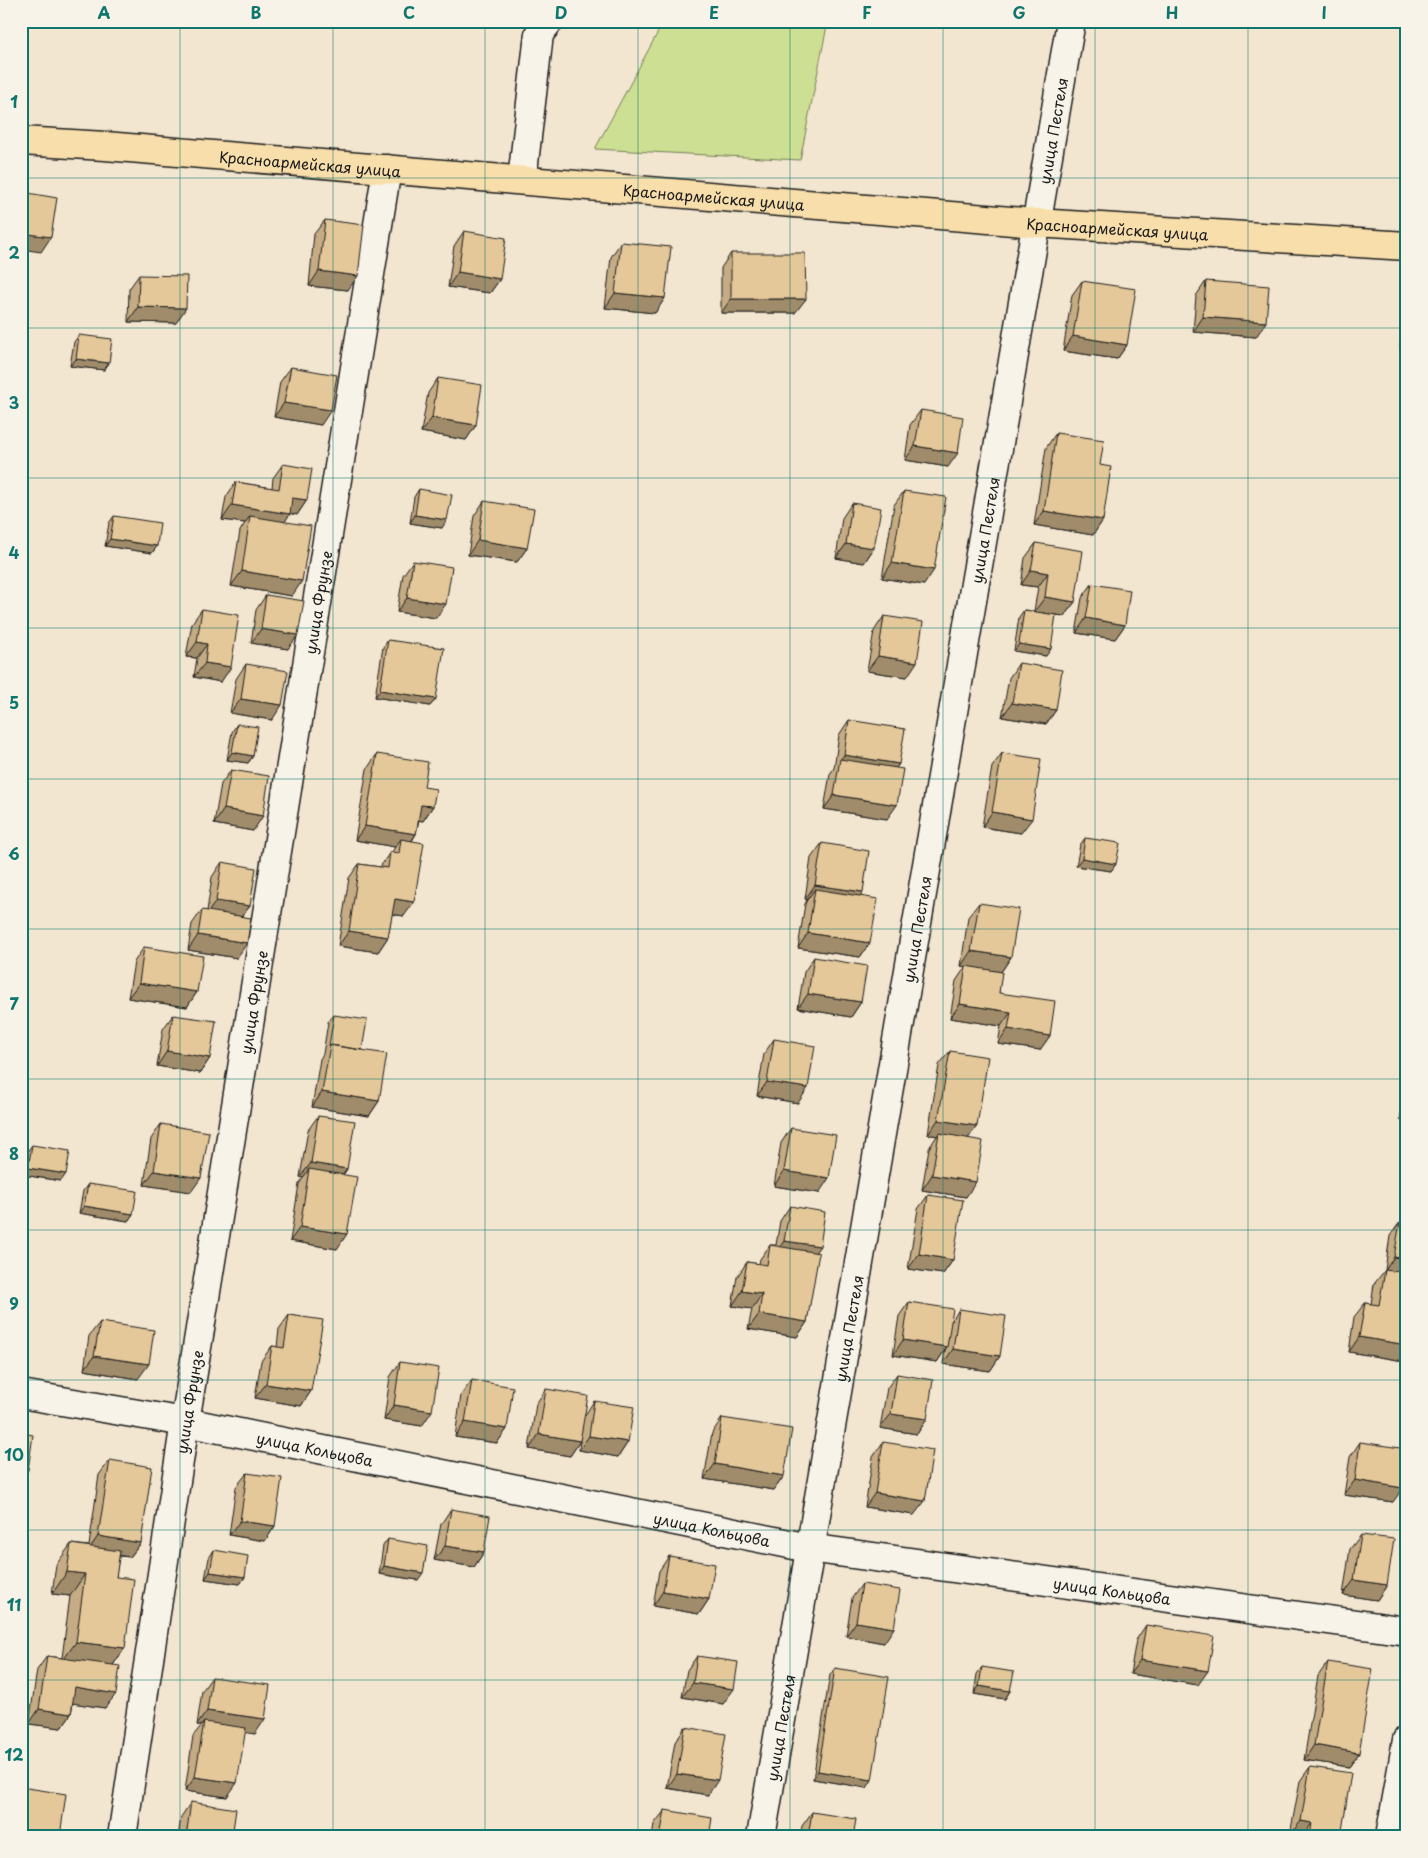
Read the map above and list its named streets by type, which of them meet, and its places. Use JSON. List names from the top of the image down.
{
  "streets": {
    "main road": ["Красноармейская улица"],
    "street": ["улица Пестеля", "улица Фрунзе", "улица Кольцова"]
  },
  "crossings": [
    ["улица Пестеля", "Красноармейская улица"],
    ["улица Пестеля", "улица Кольцова"],
    ["Красноармейская улица", "улица Фрунзе"],
    ["улица Фрунзе", "улица Кольцова"]
  ],
  "grid": {
    "columns": [
      "A",
      "B",
      "C",
      "D",
      "E",
      "F",
      "G",
      "H",
      "I"
    ],
    "rows": [
      "1",
      "2",
      "3",
      "4",
      "5",
      "6",
      "7",
      "8",
      "9",
      "10",
      "11",
      "12"
    ]
  }
}
